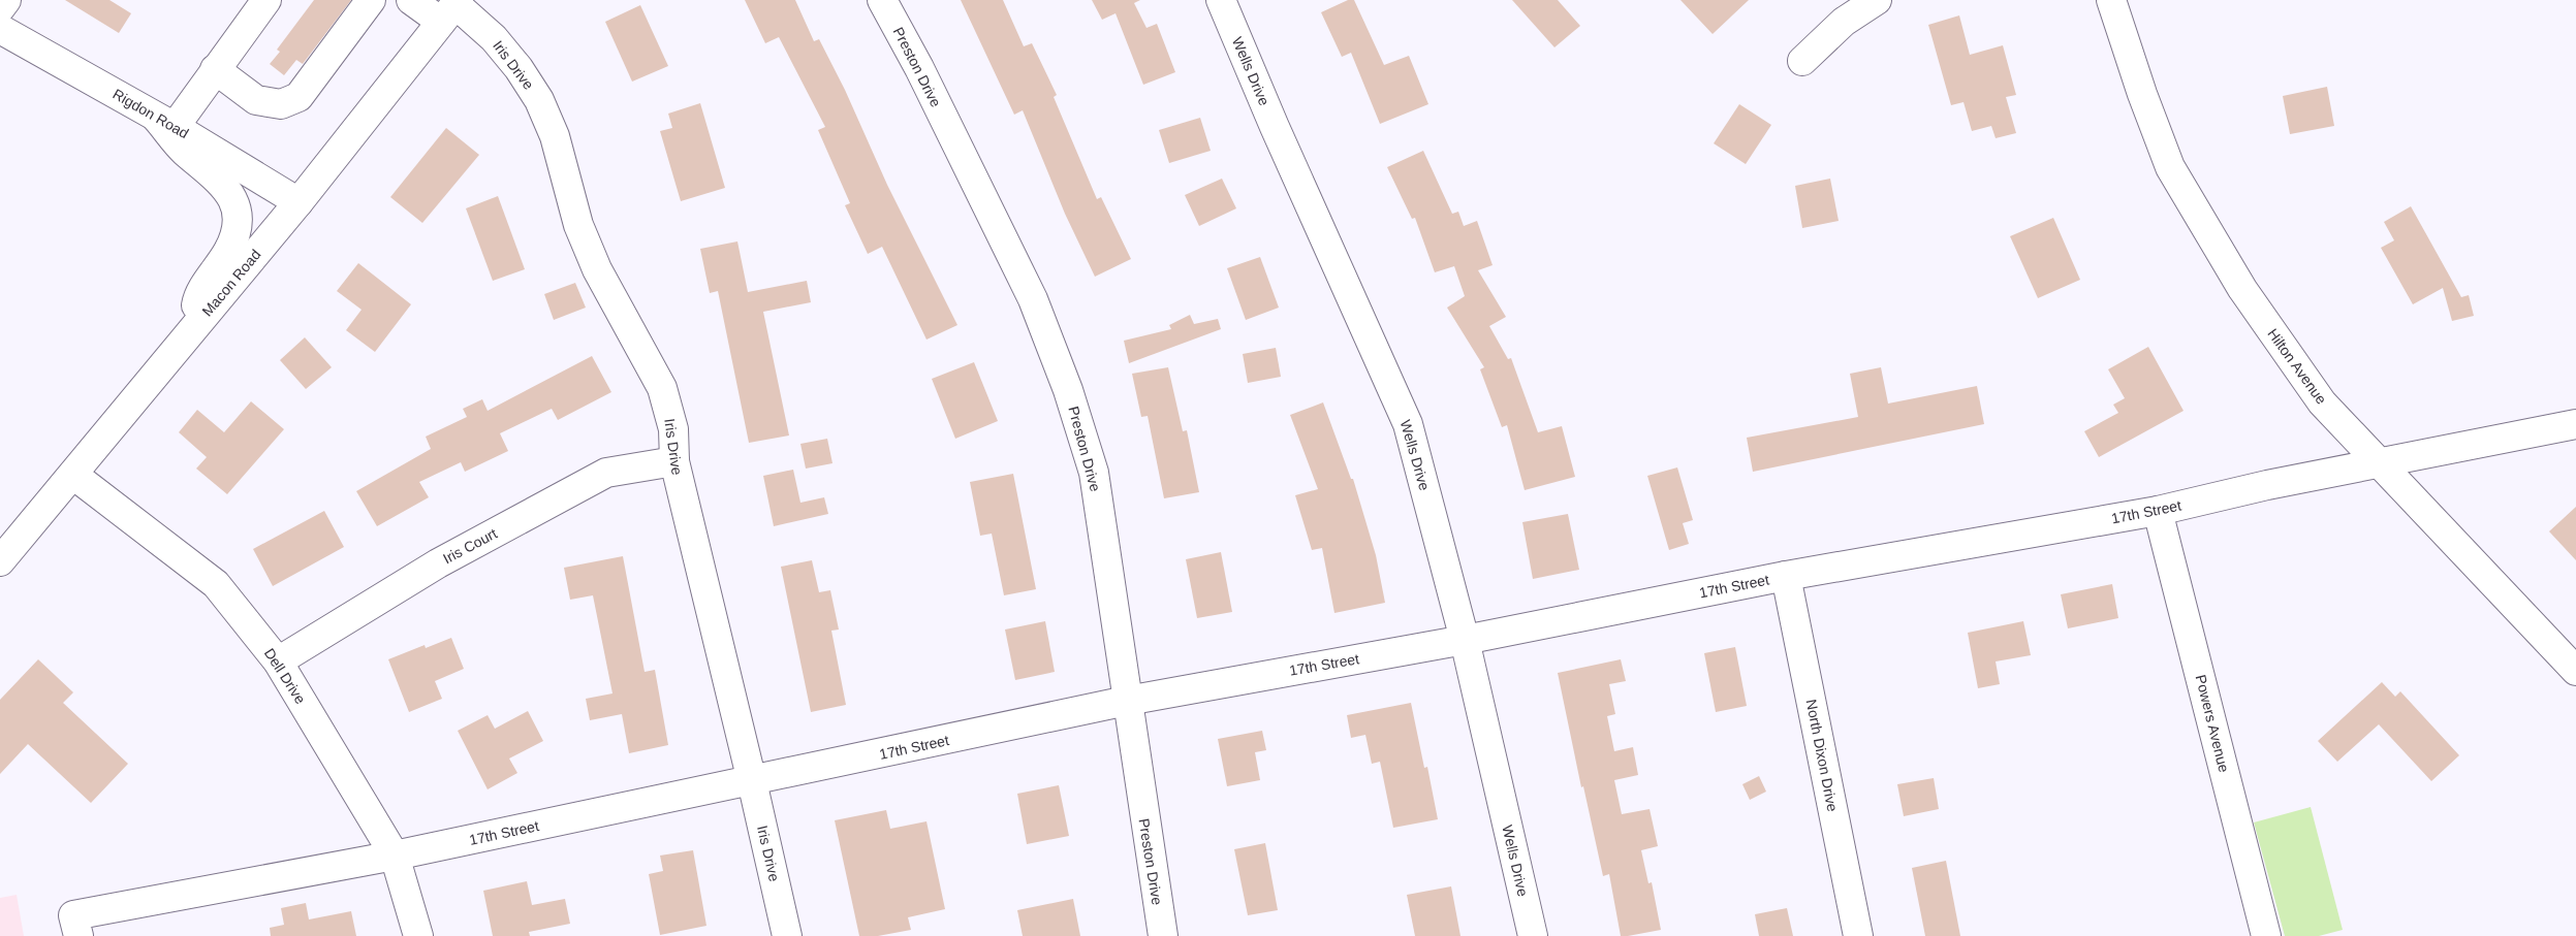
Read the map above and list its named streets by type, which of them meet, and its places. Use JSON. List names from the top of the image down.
{
  "streets": {
    "street": [
      "Iris Drive",
      "Preston Drive",
      "Wells Drive",
      "Rigdon Road",
      "Macon Road",
      "Hilton Avenue",
      "17th Street",
      "Iris Court",
      "Dell Drive",
      "Powers Avenue",
      "North Dixon Drive"
    ]
  },
  "crossings": [
    ["Iris Drive", "Macon Road"],
    ["Iris Drive", "17th Street"],
    ["Iris Drive", "Iris Court"],
    ["Preston Drive", "17th Street"],
    ["Wells Drive", "17th Street"],
    ["Rigdon Road", "Macon Road"],
    ["Macon Road", "Dell Drive"],
    ["Hilton Avenue", "17th Street"],
    ["17th Street", "Dell Drive"],
    ["17th Street", "Powers Avenue"],
    ["17th Street", "North Dixon Drive"],
    ["Iris Court", "Dell Drive"]
  ]
}
